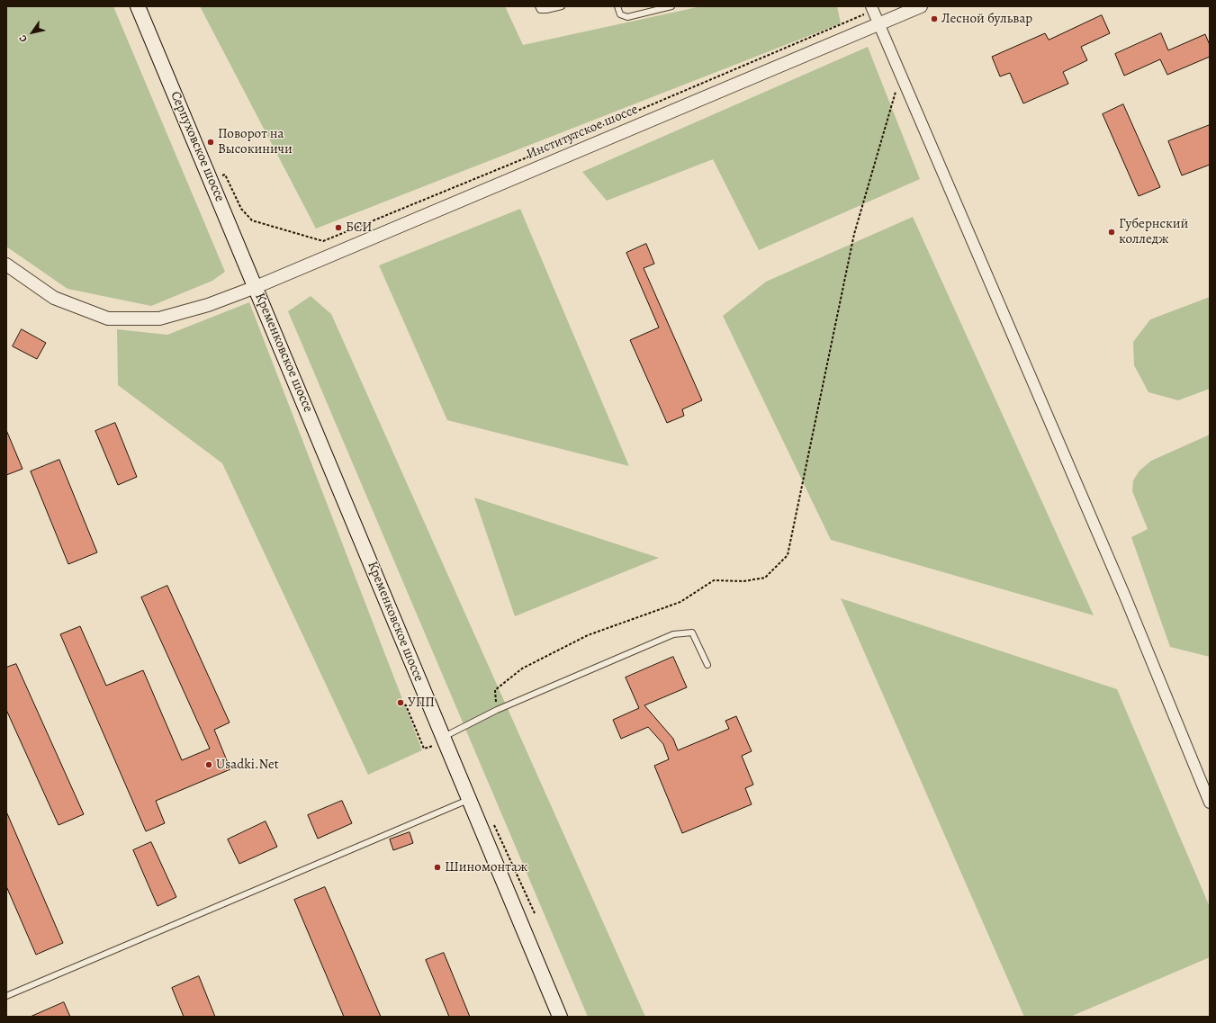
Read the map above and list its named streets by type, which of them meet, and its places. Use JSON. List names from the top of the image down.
{
  "streets": {
    "main road": ["Серпуховское шоссе", "Кременковское шоссе"],
    "street": ["Институтское шоссе"]
  },
  "crossings": [
    ["Институтское шоссе", "Серпуховское шоссе"],
    ["Институтское шоссе", "Кременковское шоссе"],
    ["Серпуховское шоссе", "Кременковское шоссе"]
  ],
  "places": [
    "Лесной бульвар",
    "Поворот на Высокиничи",
    "БСИ",
    "Губернский колледж",
    "УПП",
    "Usadki.Net",
    "Шиномонтаж"
  ],
  "north": "bottom left"
}
